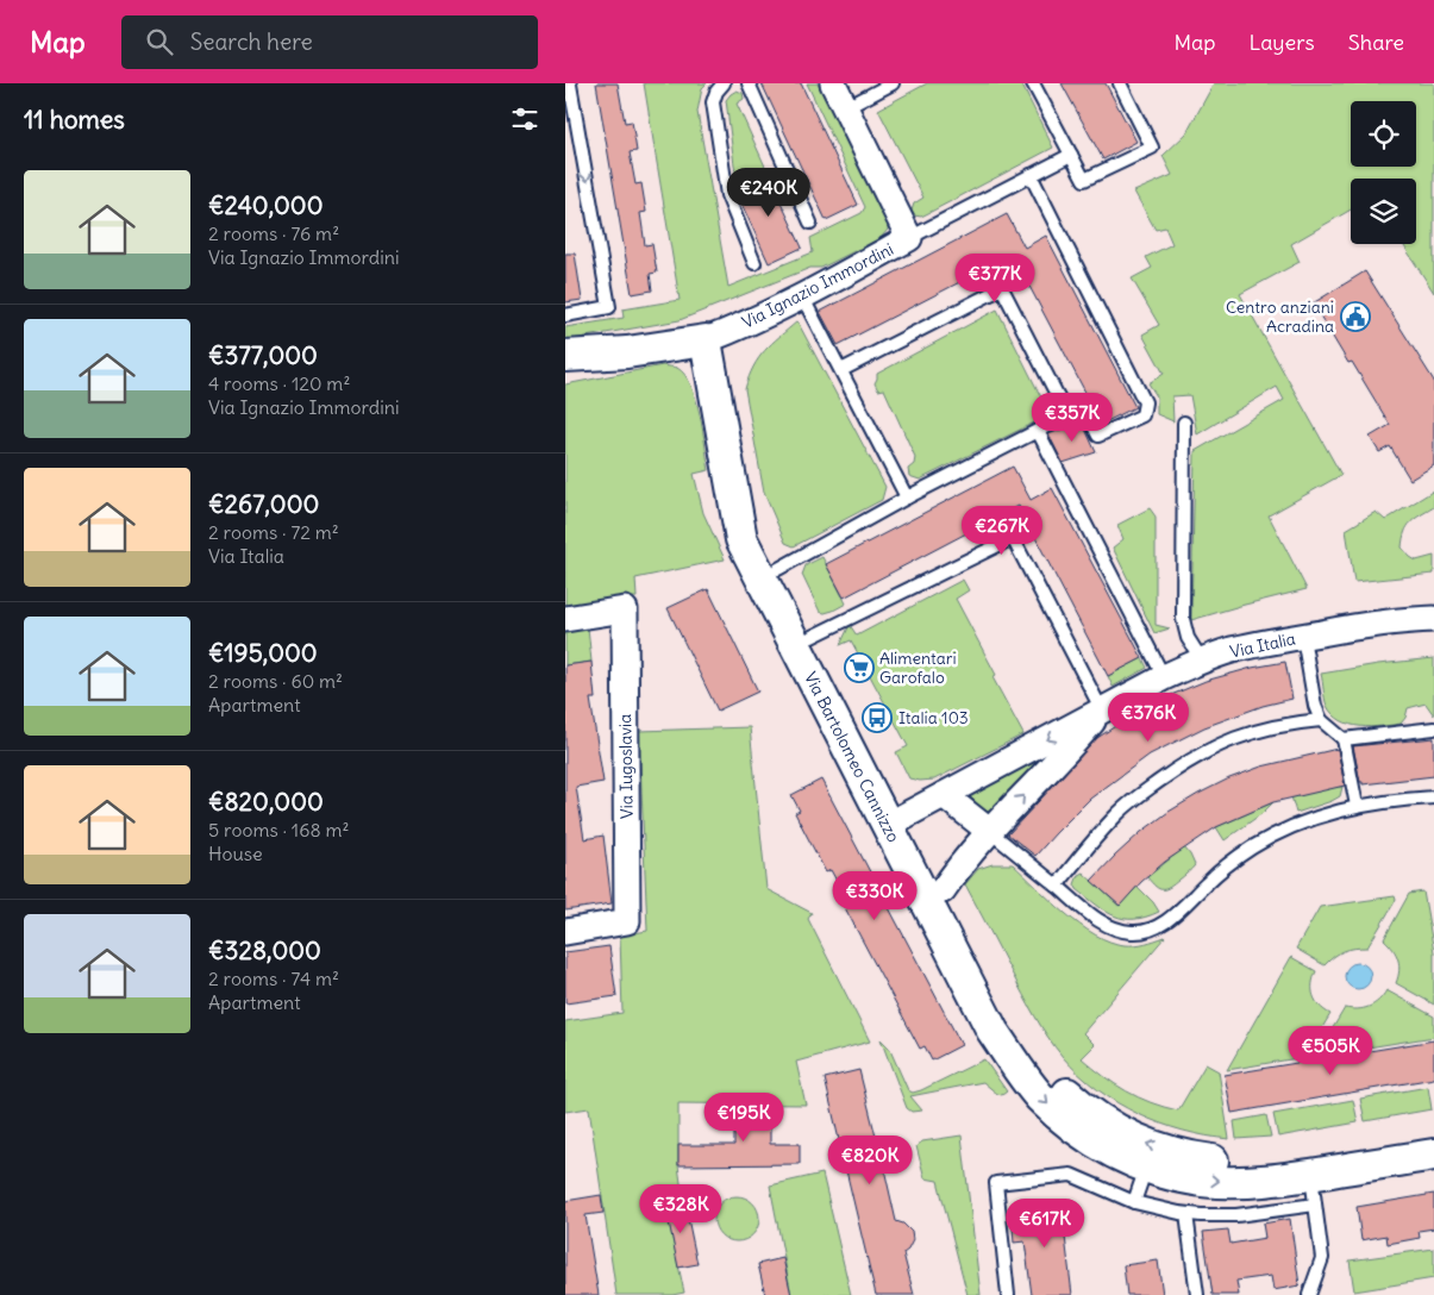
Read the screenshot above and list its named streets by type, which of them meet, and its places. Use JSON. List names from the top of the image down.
{
  "streets": {
    "street": [
      "Via Ignazio Immordini",
      "Via Italia",
      "Via Bartolomeo Cannizzo",
      "Via Iugoslavia"
    ]
  },
  "crossings": [
    ["Via Ignazio Immordini", "Via Bartolomeo Cannizzo"],
    ["Via Italia", "Via Bartolomeo Cannizzo"]
  ],
  "places": {
    "public building": ["Centro anziani Acradina"],
    "supermarket": ["Alimentari Garofalo"],
    "bus stop": ["Italia 103"]
  },
  "page": {
    "header": "Map",
    "search": "Search here",
    "nav": ["Map", "Layers", "Share"],
    "heading": "11 homes",
    "list": [
      {
        "name": "€240,000",
        "note": "2 rooms · 76 m² · Via Ignazio Immordini"
      },
      {
        "name": "€377,000",
        "note": "4 rooms · 120 m² · Via Ignazio Immordini"
      },
      {
        "name": "€267,000",
        "note": "2 rooms · 72 m² · Via Italia"
      },
      {
        "name": "€195,000",
        "note": "2 rooms · 60 m² · Apartment"
      },
      {
        "name": "€820,000",
        "note": "5 rooms · 168 m² · House"
      },
      {
        "name": "€328,000",
        "note": "2 rooms · 74 m² · Apartment"
      }
    ],
    "price": [
      "€240K",
      "€377K",
      "€357K",
      "€267K",
      "€376K",
      "€330K",
      "€505K",
      "€195K",
      "€820K",
      "€328K",
      "€617K"
    ]
  }
}
